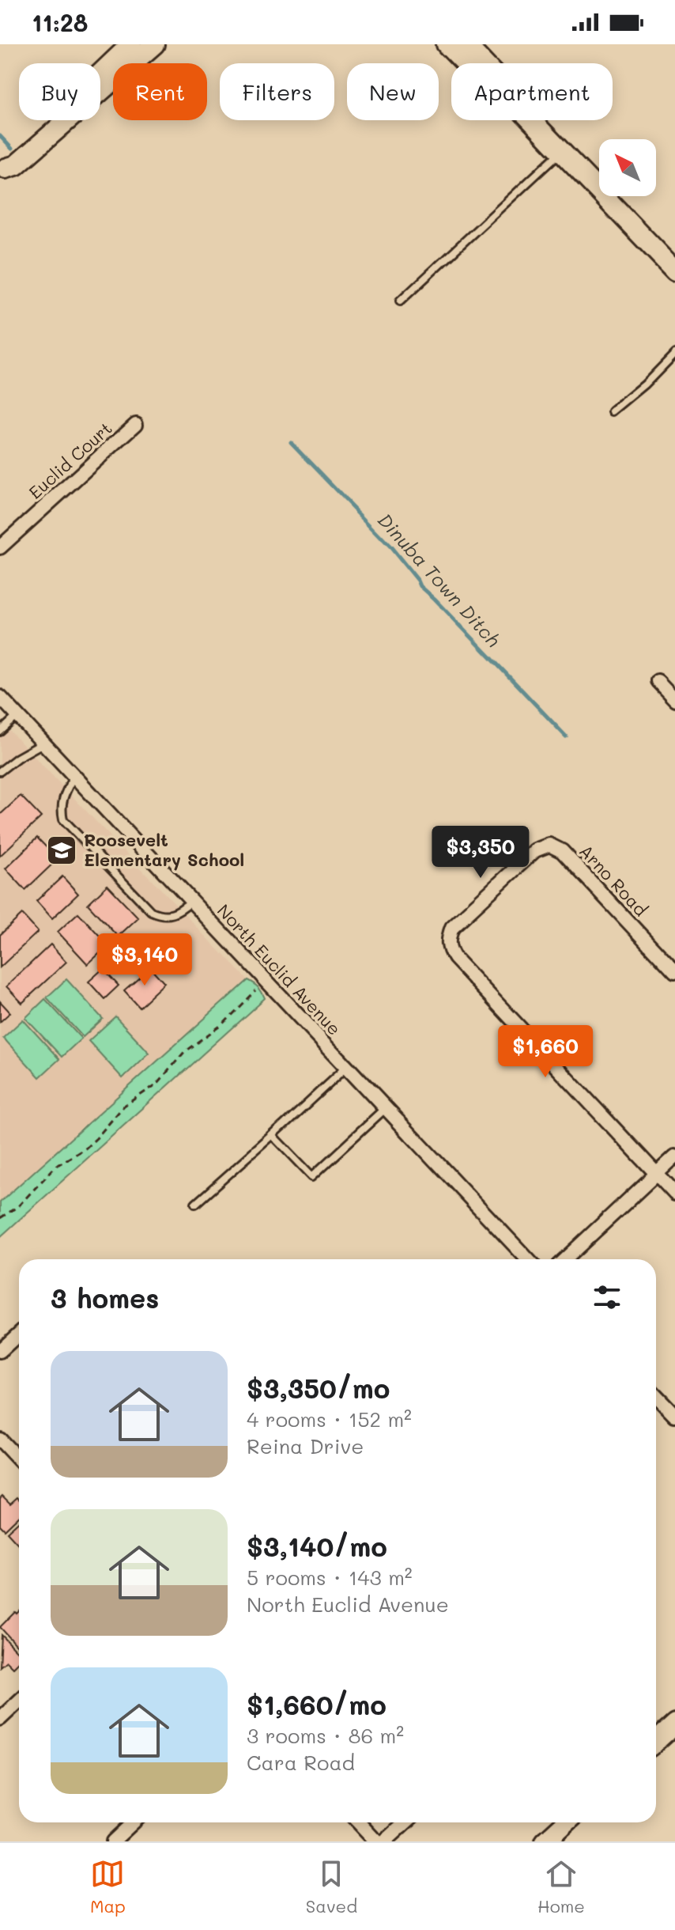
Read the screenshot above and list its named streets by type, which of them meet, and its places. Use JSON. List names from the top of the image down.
{
  "streets": {
    "street": ["Euclid Court", "Arno Road", "North Euclid Avenue"]
  },
  "water": ["Dinuba Town Ditch"],
  "places": {
    "school or university": ["Roosevelt Elementary School"]
  },
  "north": "top left",
  "page": {
    "status": "11:28",
    "chip": [
      "Buy",
      "Rent",
      "Filters",
      "New",
      "Apartment"
    ],
    "price": ["$3,350", "$3,140", "$1,660"],
    "heading": "3 homes",
    "list": [
      {
        "name": "$3,350/mo",
        "note": "4 rooms · 152 m² · Reina Drive"
      },
      {
        "name": "$3,140/mo",
        "note": "5 rooms · 143 m² · North Euclid Avenue"
      },
      {
        "name": "$1,660/mo",
        "note": "3 rooms · 86 m² · Cara Road"
      }
    ],
    "tabs": ["Map", "Saved", "Home"]
  }
}
